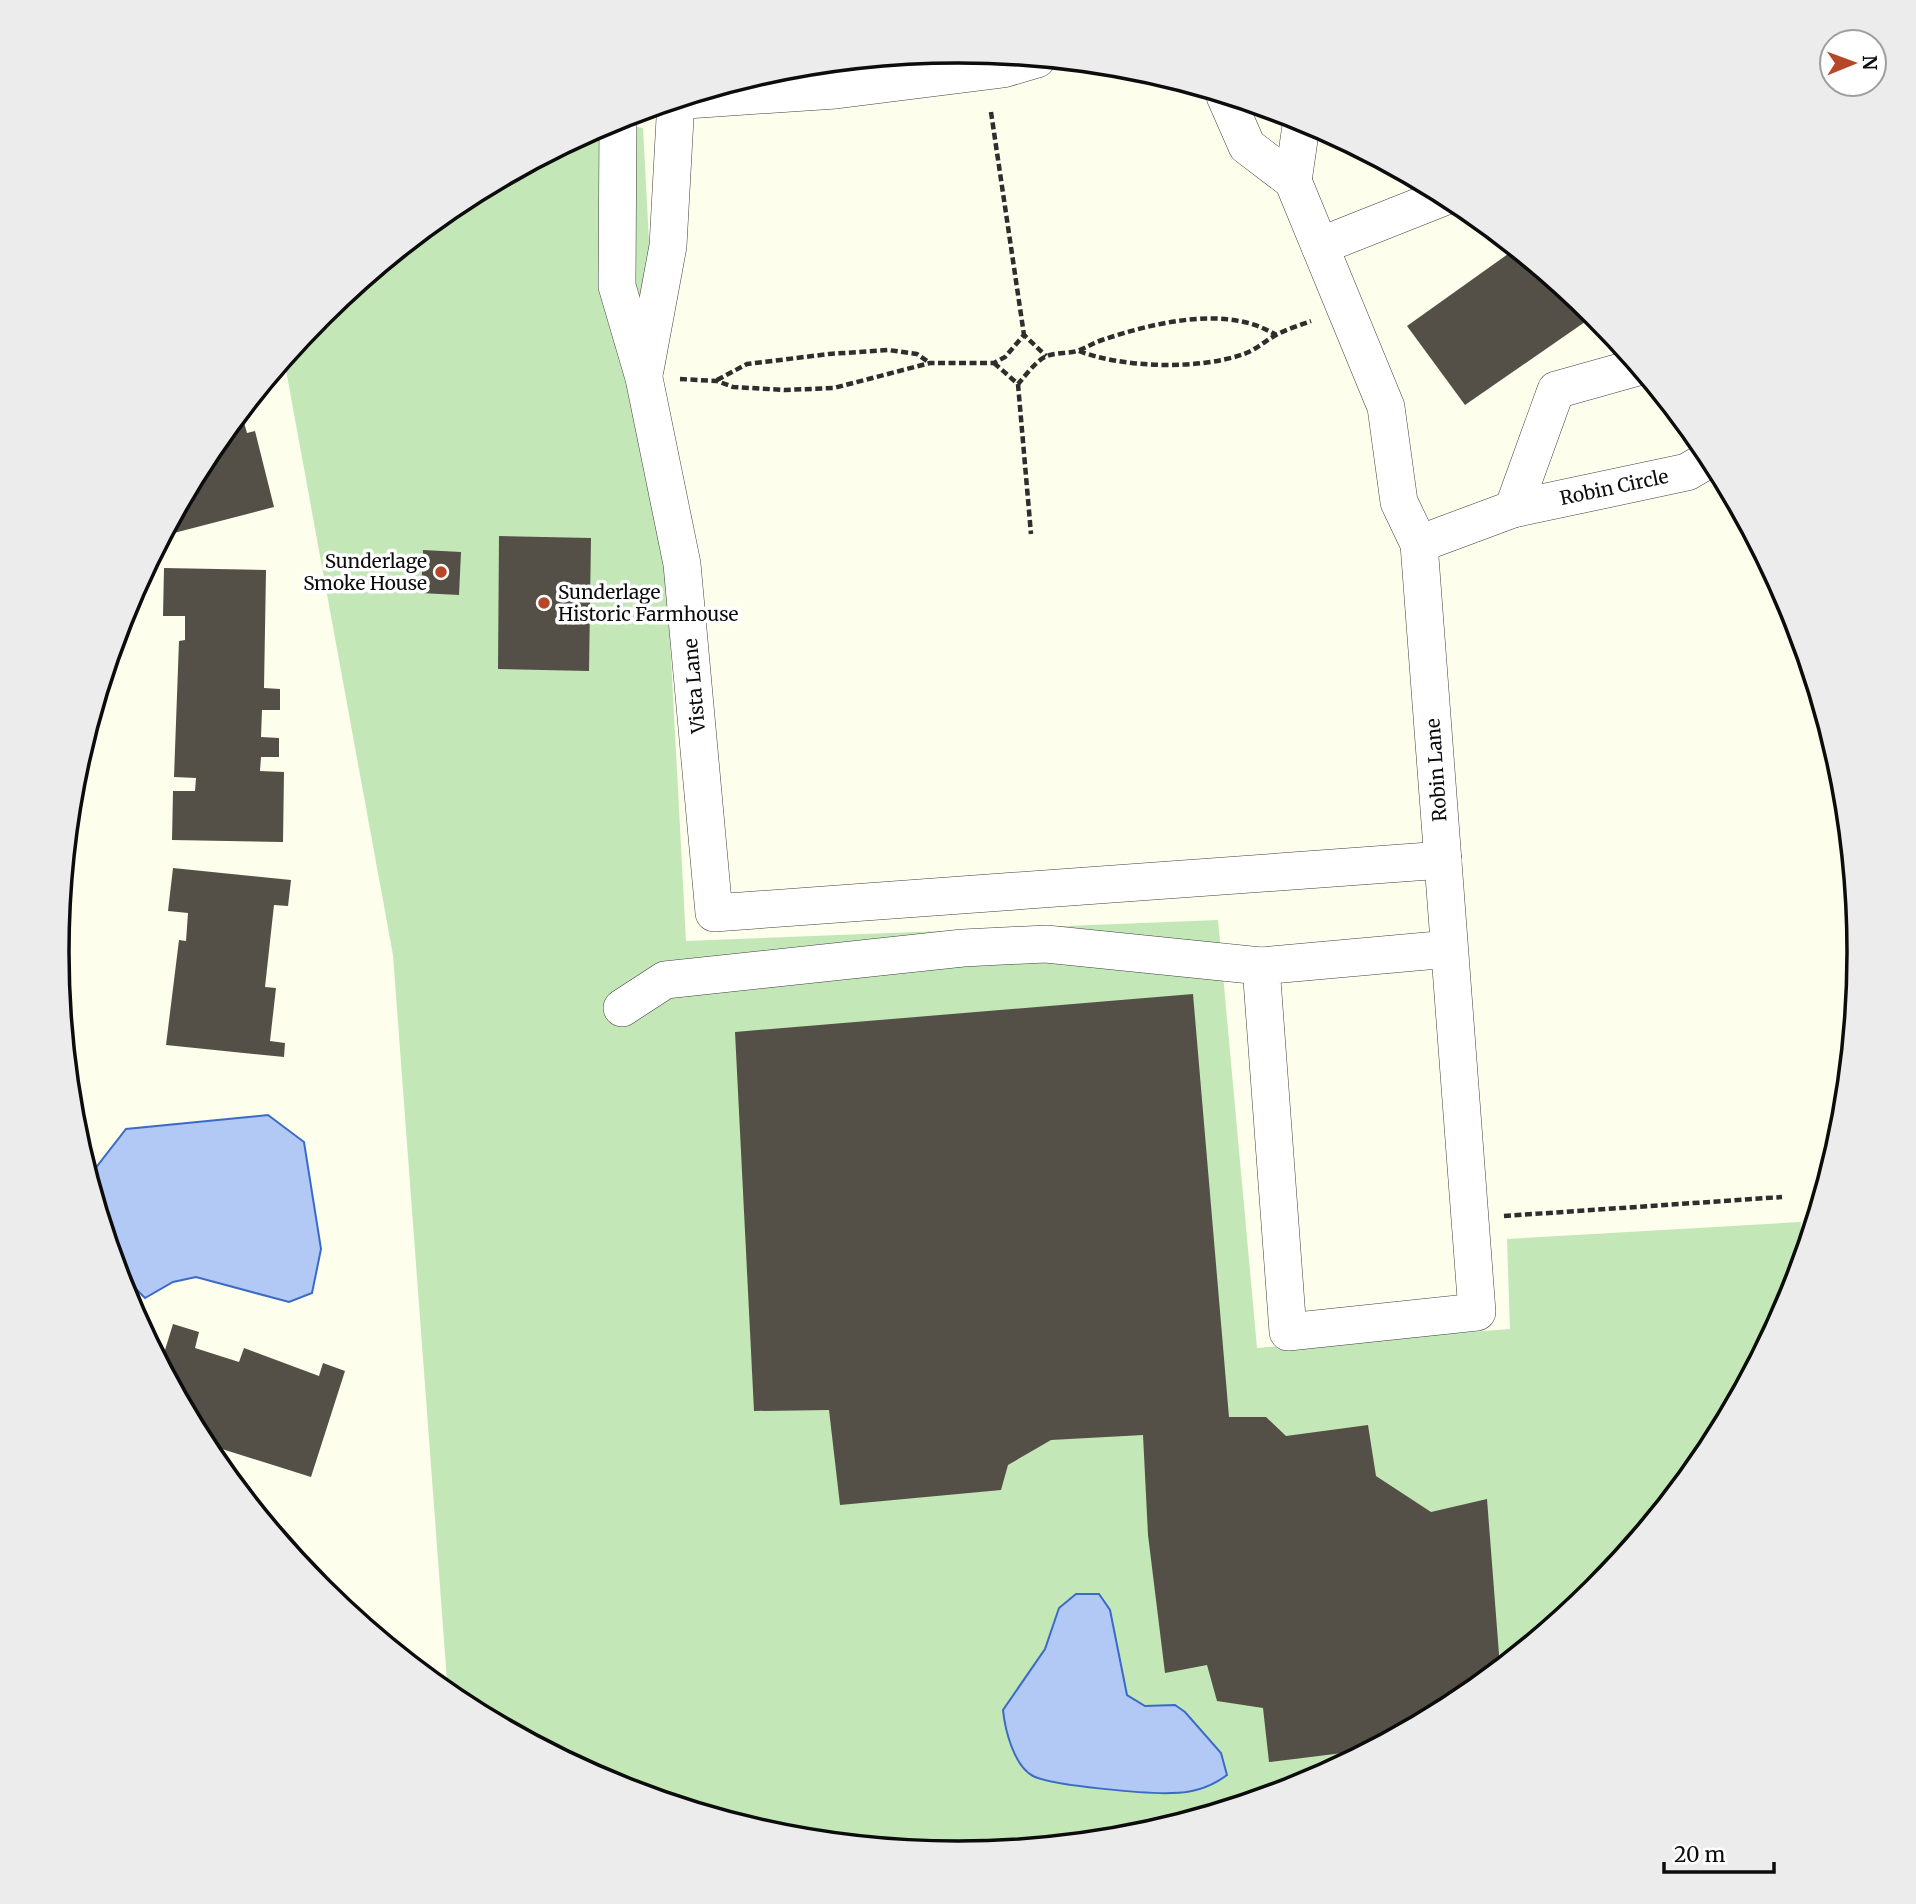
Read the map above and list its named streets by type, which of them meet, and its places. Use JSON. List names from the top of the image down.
{
  "streets": {
    "street": ["Robin Circle", "Vista Lane", "Robin Lane"]
  },
  "crossings": [
    ["Robin Circle", "Robin Lane"],
    ["Vista Lane", "Robin Lane"]
  ],
  "places": ["Sunderlage Smoke House", "Sunderlage Historic Farmhouse"],
  "scale_bar": "20 m",
  "north": "right"
}
